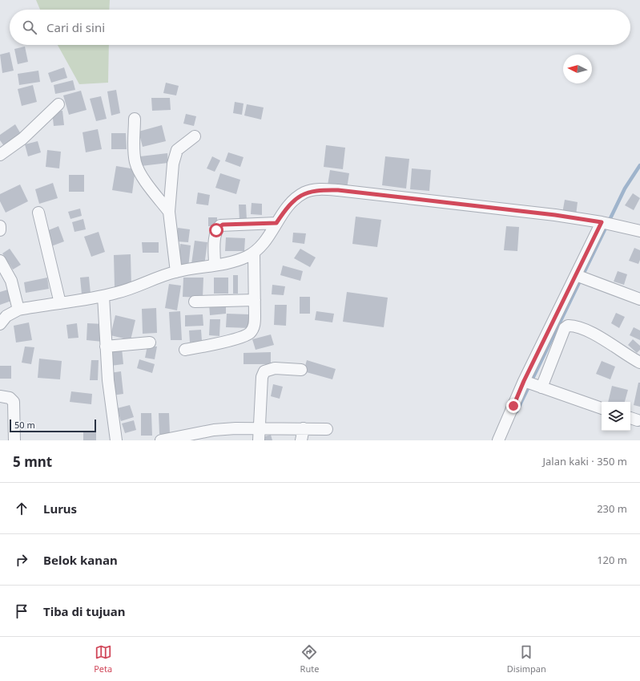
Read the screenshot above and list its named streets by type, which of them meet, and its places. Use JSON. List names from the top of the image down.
{
  "scale_bar": "50 m",
  "north": "left",
  "page": {
    "search": "Cari di sini",
    "scale": "50 m",
    "heading": ["5 mnt", "Jalan kaki · 350 m"],
    "list": [
      ["Lurus", "230 m"],
      ["Belok kanan", "120 m"],
      "Tiba di tujuan"
    ],
    "nav": ["Peta", "Rute", "Disimpan"]
  }
}
